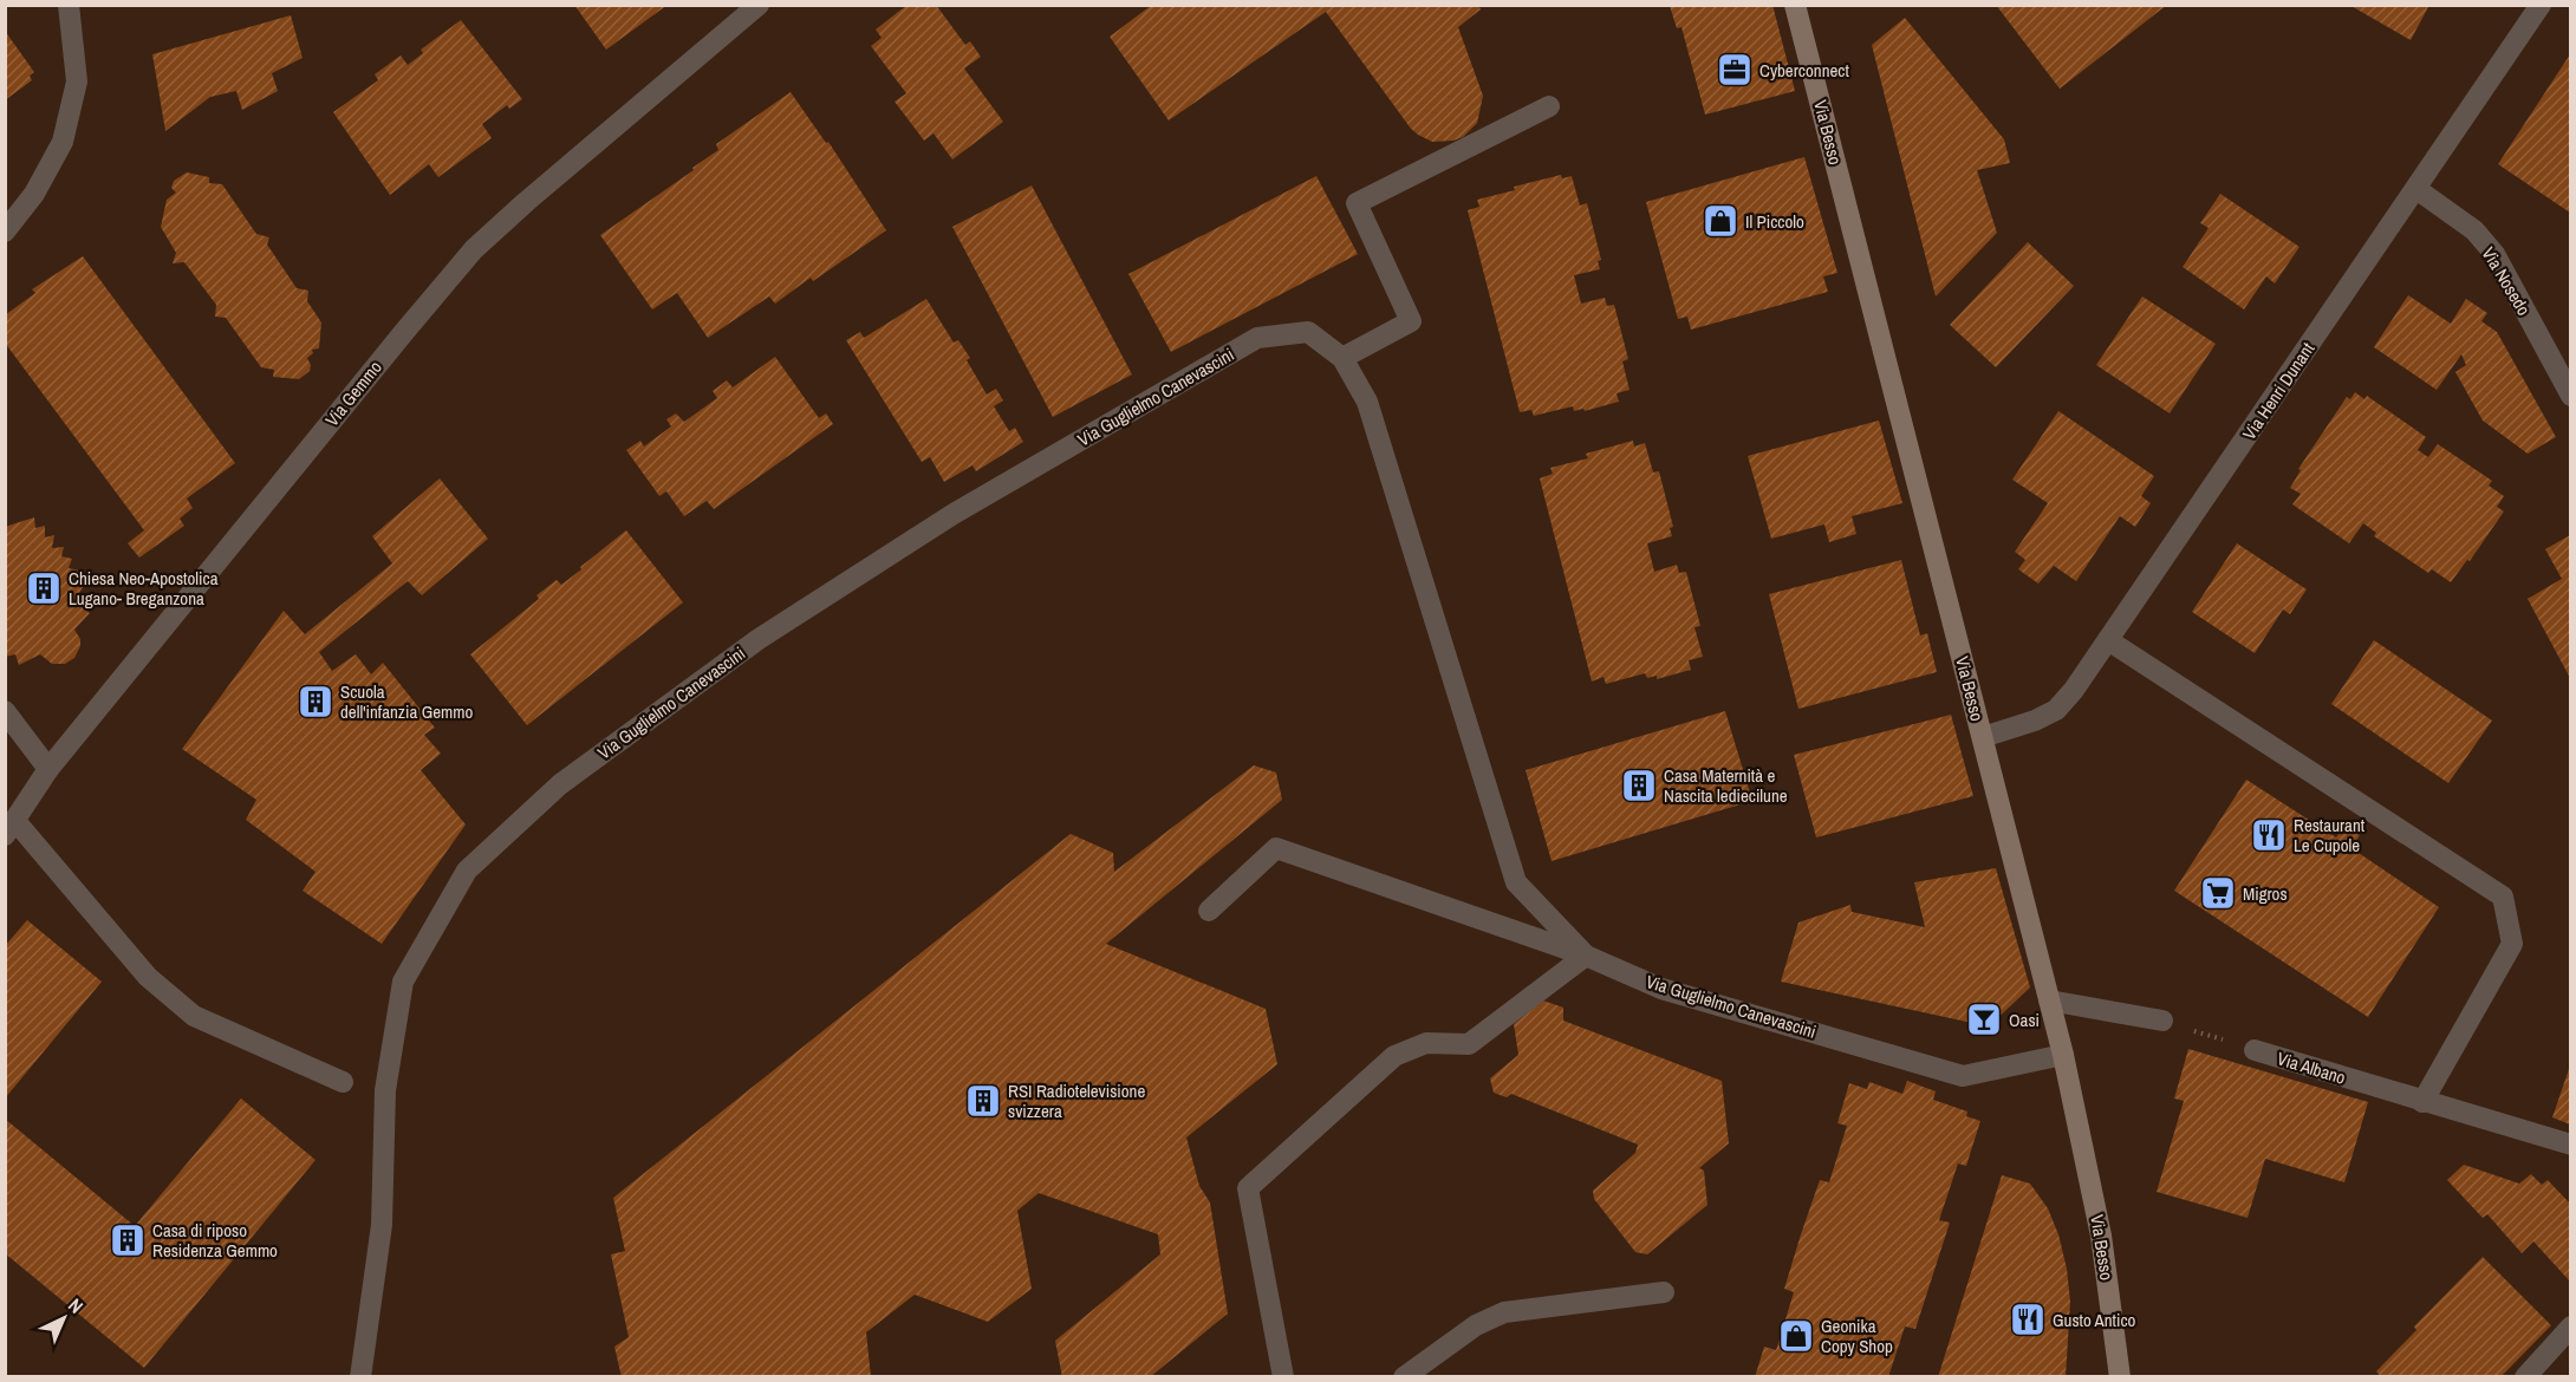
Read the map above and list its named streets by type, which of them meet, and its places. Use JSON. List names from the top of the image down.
{
  "streets": {
    "main road": ["Via Besso"],
    "street": [
      "Via Nosedo",
      "Via Henri Dunant",
      "Via Gemmo",
      "Via Guglielmo Canevascini",
      "Via Albano"
    ]
  },
  "crossings": [
    ["Via Besso", "Via Henri Dunant"],
    ["Via Besso", "Via Guglielmo Canevascini"],
    ["Via Nosedo", "Via Henri Dunant"]
  ],
  "places": {
    "office": ["Cyberconnect"],
    "shop": ["Il Piccolo", "Geonika Copy Shop"],
    "building": [
      "Chiesa Neo-Apostolica Lugano- Breganzona",
      "Scuola dell'infanzia Gemmo",
      "Casa Maternità e Nascita lediecilune",
      "RSI Radiotelevisione svizzera",
      "Casa di riposo Residenza Gemmo"
    ],
    "restaurant": ["Restaurant Le Cupole", "Gusto Antico"],
    "supermarket": ["Migros"],
    "bar": ["Oasi"]
  },
  "north": "top right"
}
